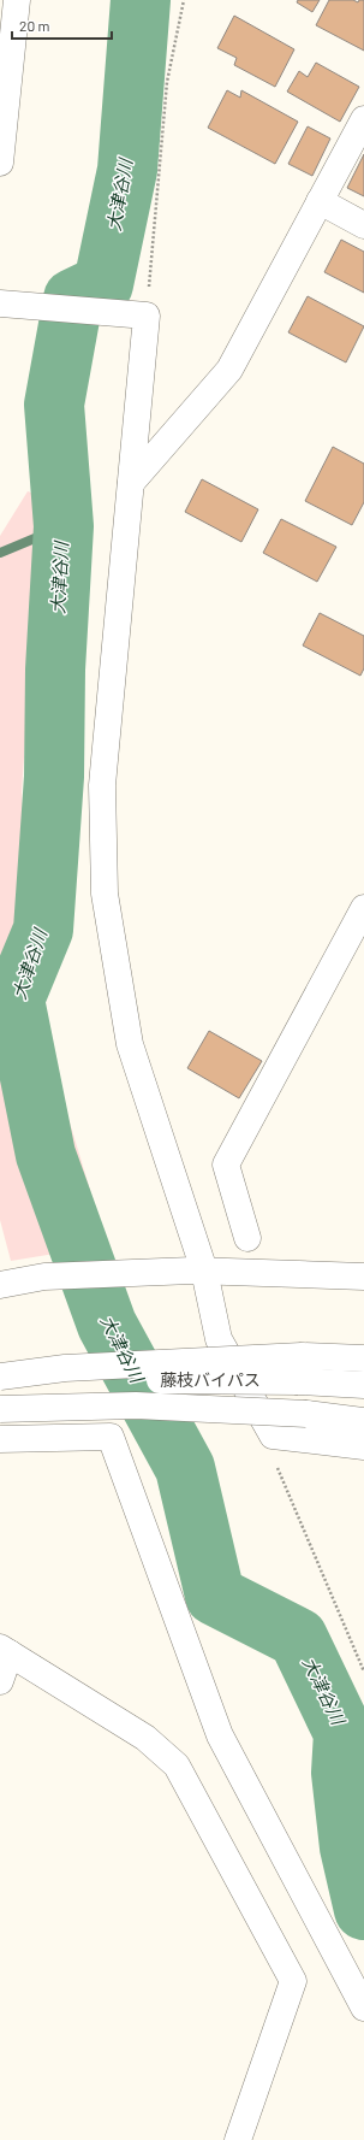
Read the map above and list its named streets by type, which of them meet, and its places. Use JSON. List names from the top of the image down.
{
  "streets": {
    "main road": ["藤枝バイパス"]
  },
  "water": ["大津谷川"],
  "scale_bar": "20 m"
}
